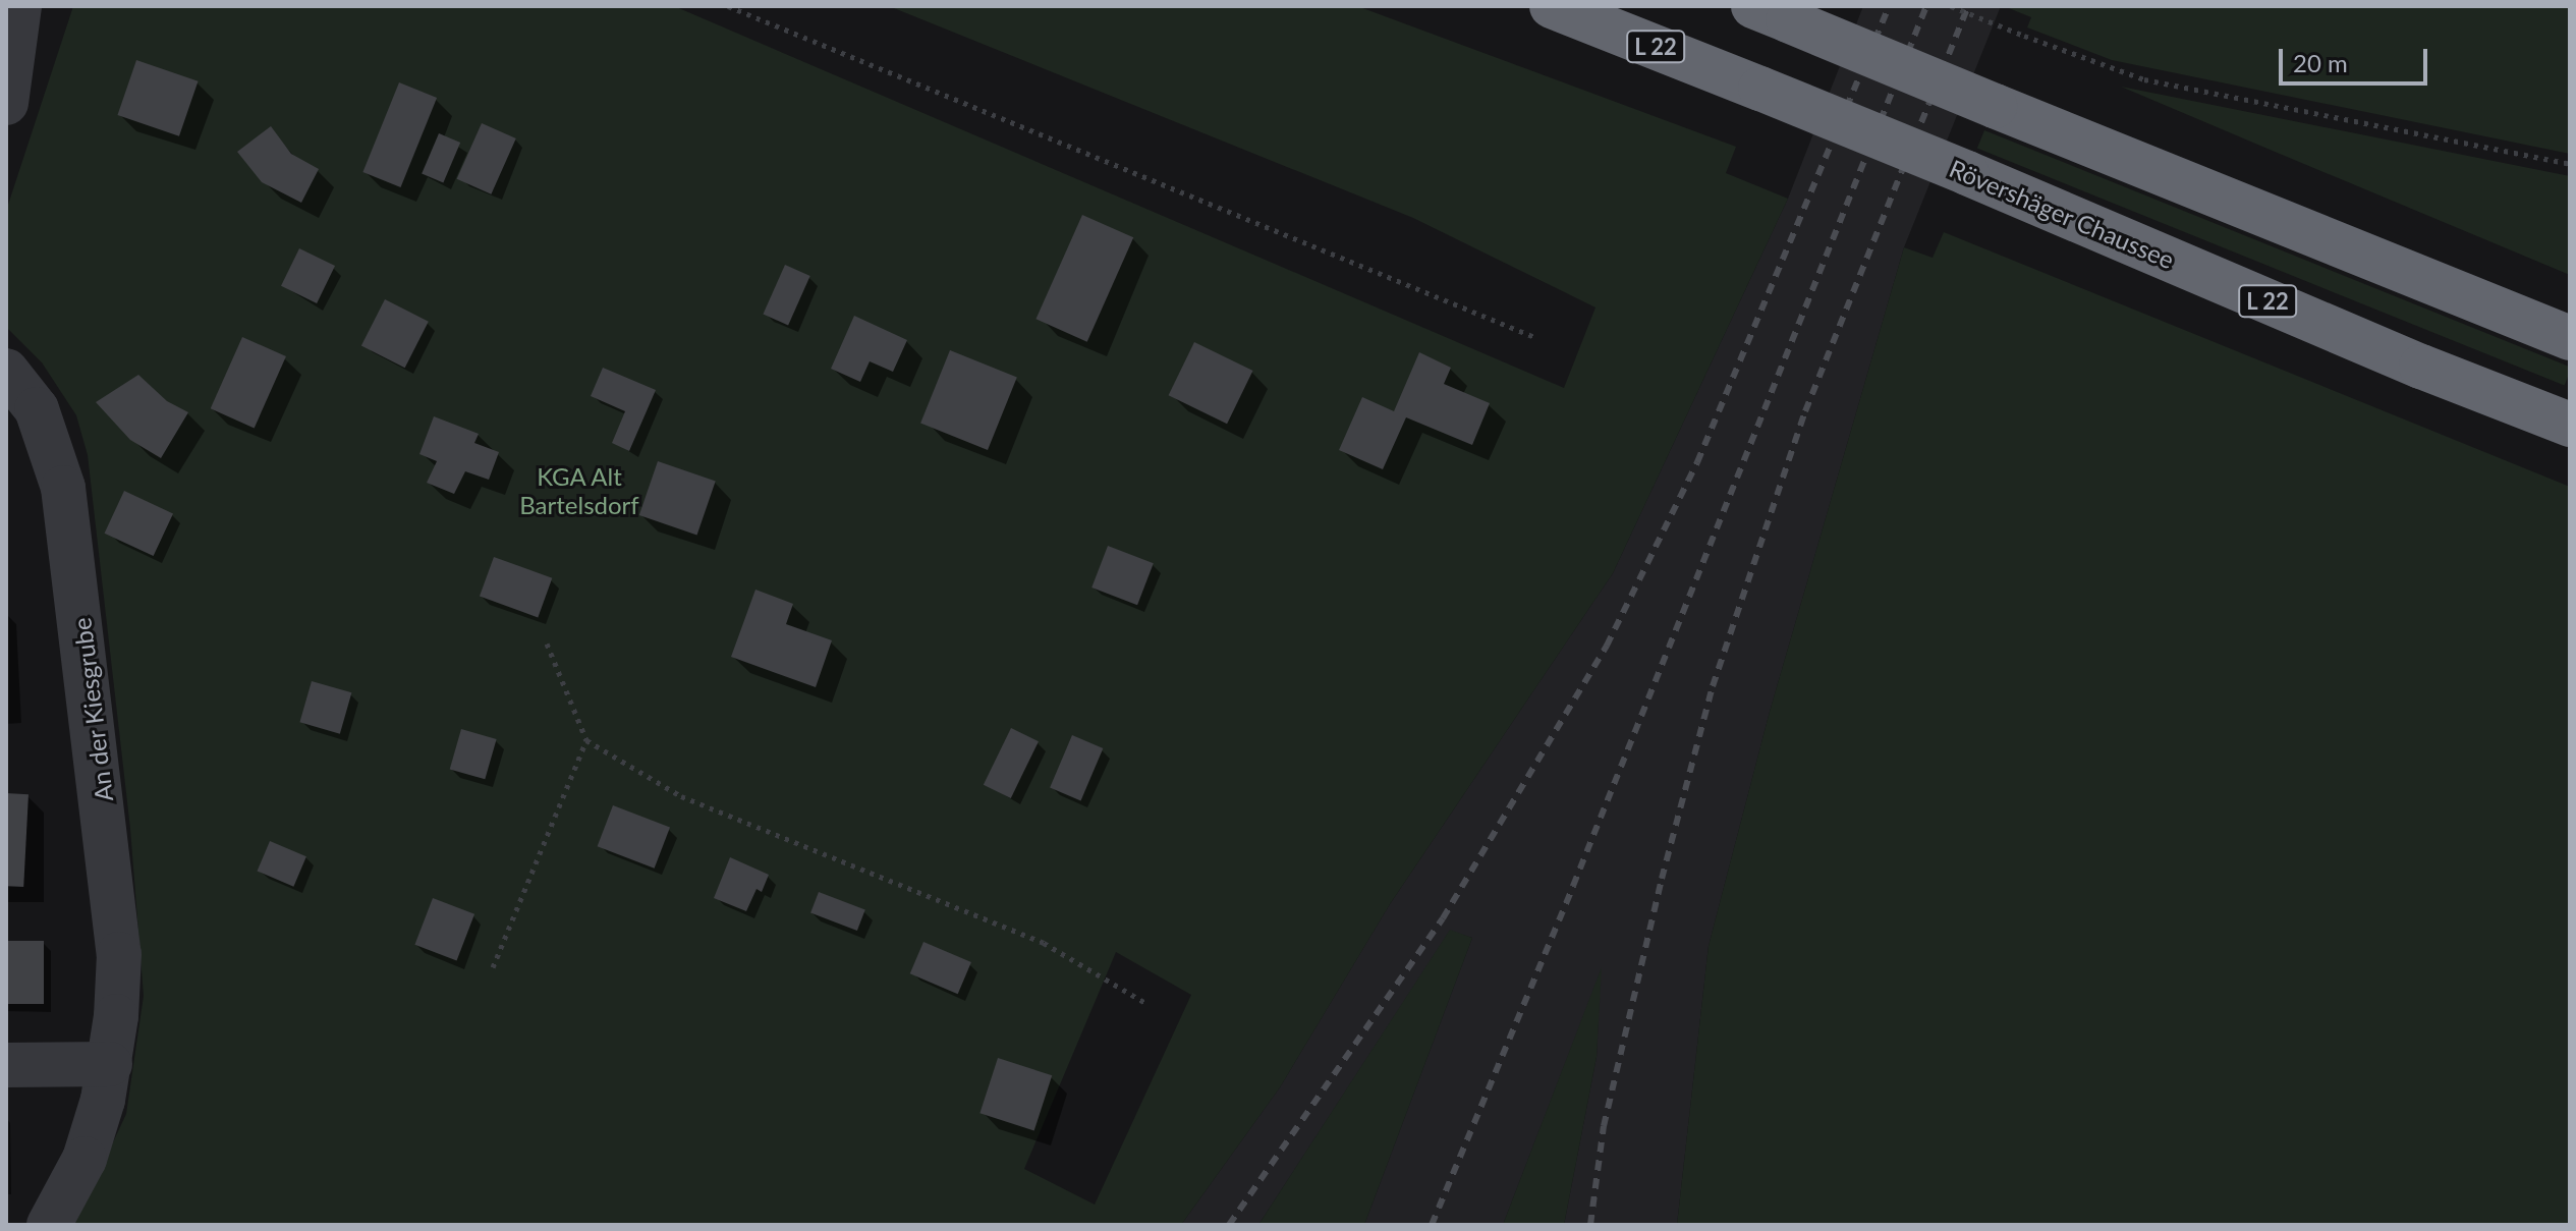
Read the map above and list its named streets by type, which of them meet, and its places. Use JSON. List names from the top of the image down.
{
  "streets": {
    "highway": ["L 22", "Rövershäger Chaussee"],
    "street": ["An der Kiesgrube"]
  },
  "parks": ["KGA Alt Bartelsdorf"],
  "scale_bar": "20 m"
}
